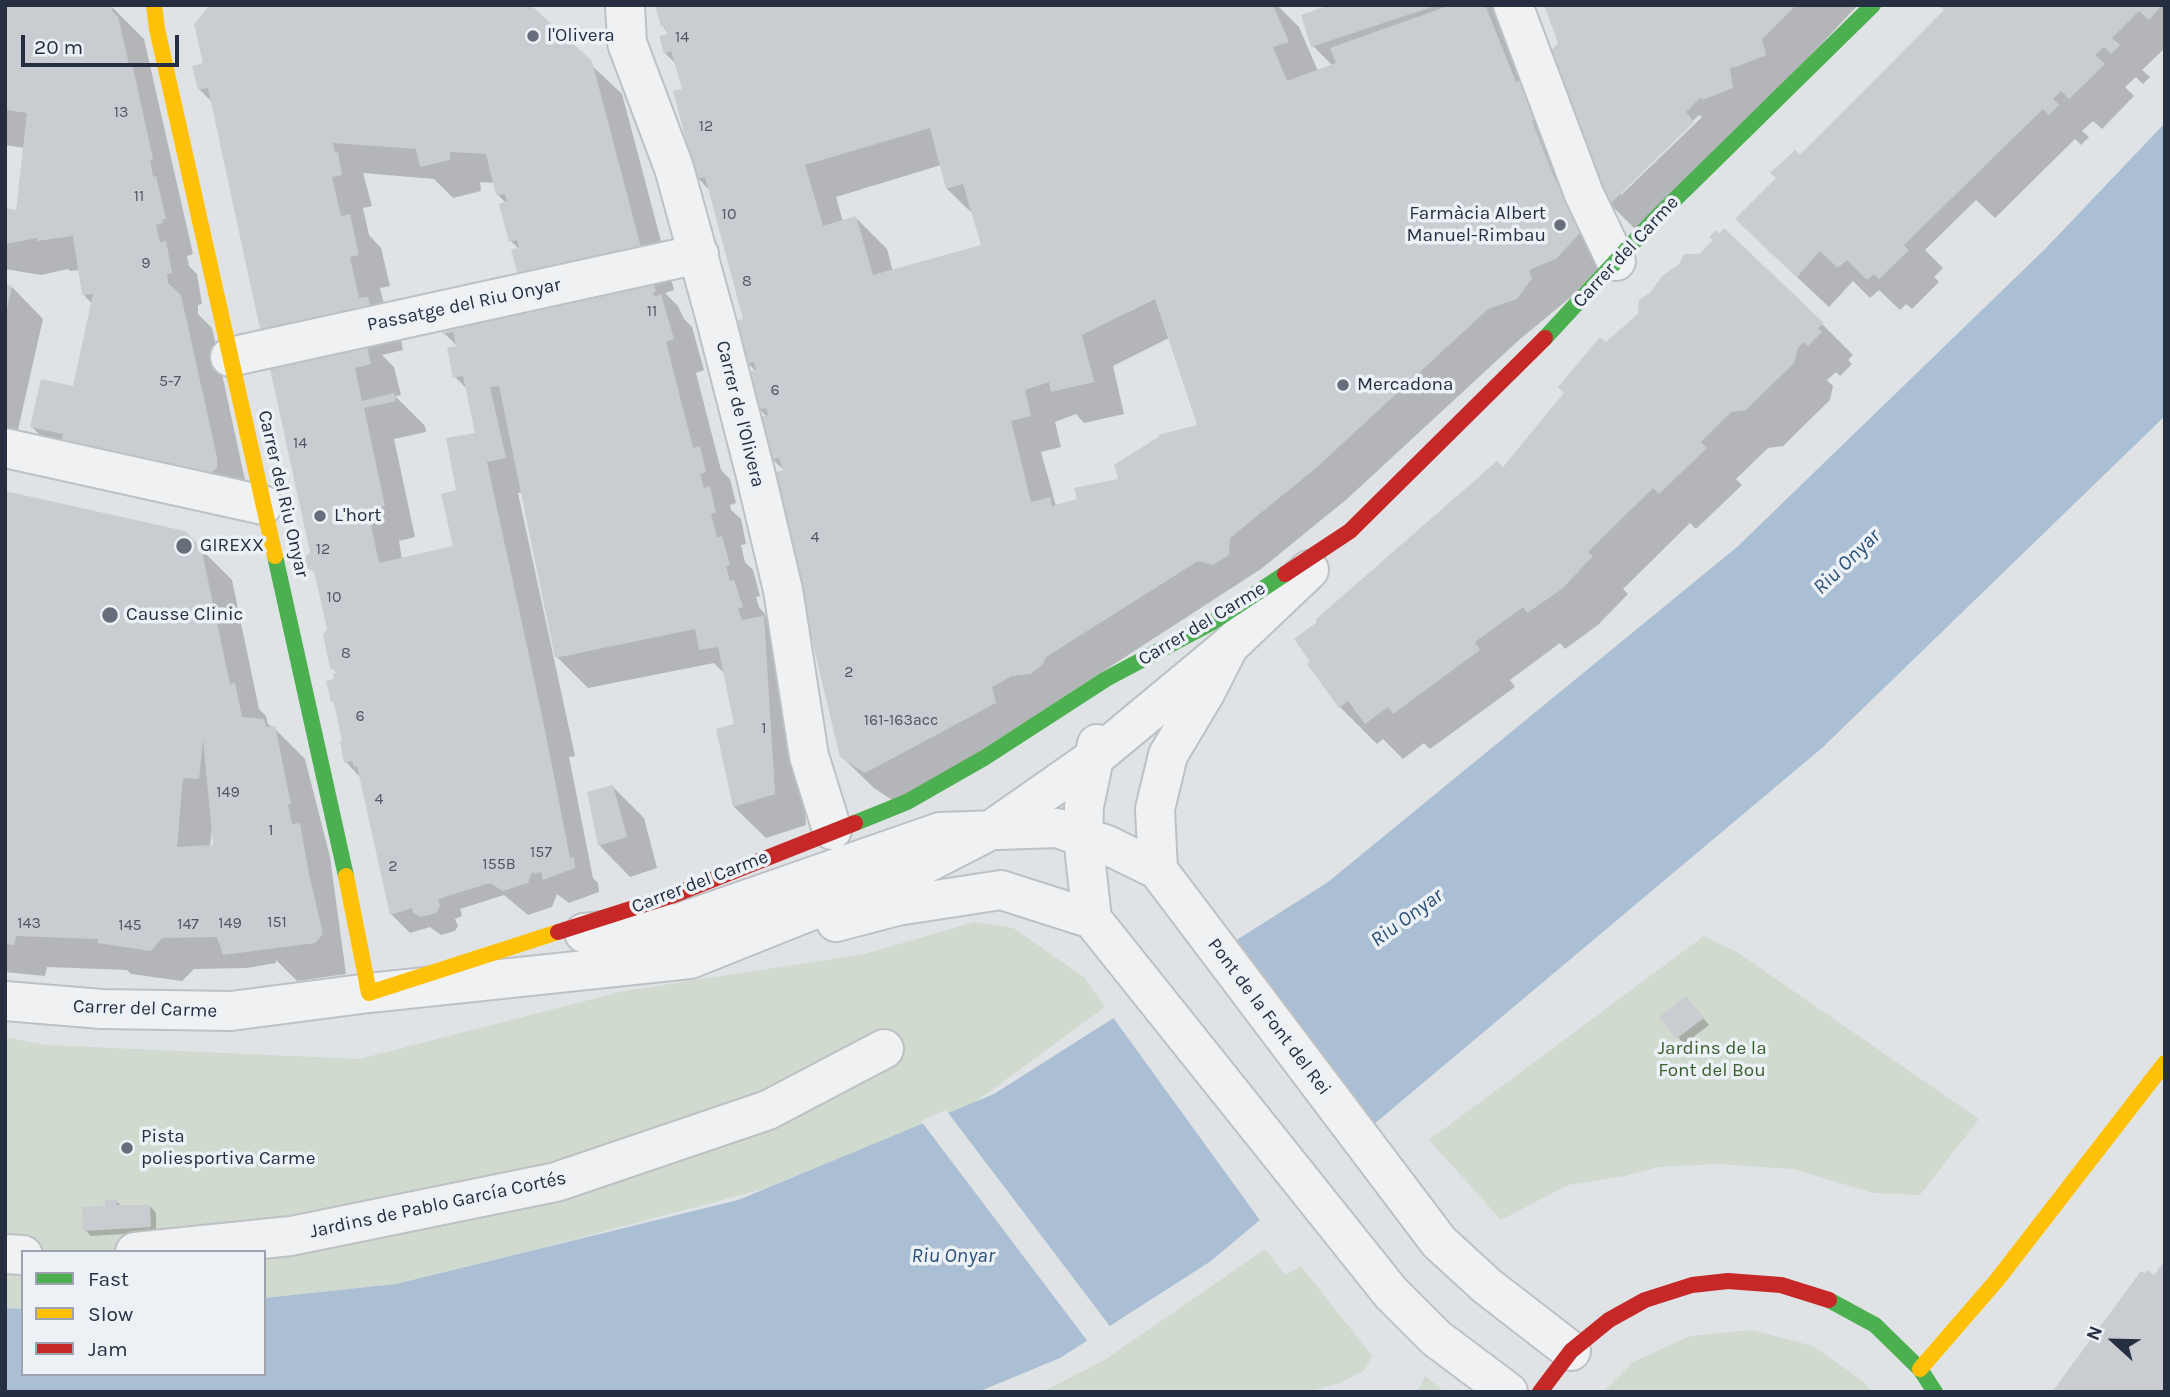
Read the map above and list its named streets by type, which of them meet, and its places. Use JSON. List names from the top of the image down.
{
  "streets": {
    "street": [
      "Carrer del Carme",
      "Passatge del Riu Onyar",
      "Carrer de l'Olivera",
      "Carrer del Riu Onyar",
      "Pont de la Font del Rei",
      "Jardins de Pablo García Cortés"
    ]
  },
  "crossings": [
    ["Carrer del Carme", "Carrer de l'Olivera"],
    ["Carrer del Carme", "Carrer del Riu Onyar"],
    ["Passatge del Riu Onyar", "Carrer de l'Olivera"],
    ["Passatge del Riu Onyar", "Carrer del Riu Onyar"]
  ],
  "water": ["Riu Onyar"],
  "parks": ["Jardins de la Font del Bou"],
  "places": [
    "l'Olivera",
    "Farmàcia Albert Manuel-Rimbau",
    "Mercadona",
    "L'hort",
    "GIREXX",
    "Causse Clinic",
    "Pista poliesportiva Carme"
  ],
  "house_numbers": [
    "14",
    "13",
    "12",
    "11",
    "10",
    "9",
    "8",
    "11",
    "5-7",
    "6",
    "14",
    "4",
    "12",
    "10",
    "8",
    "2",
    "6",
    "161-163acc",
    "1",
    "149",
    "4",
    "1",
    "157",
    "155B",
    "2",
    "151",
    "143",
    "149",
    "147",
    "145"
  ],
  "legend": ["Fast", "Slow", "Jam"],
  "scale_bar": "20 m",
  "north": "left"
}
